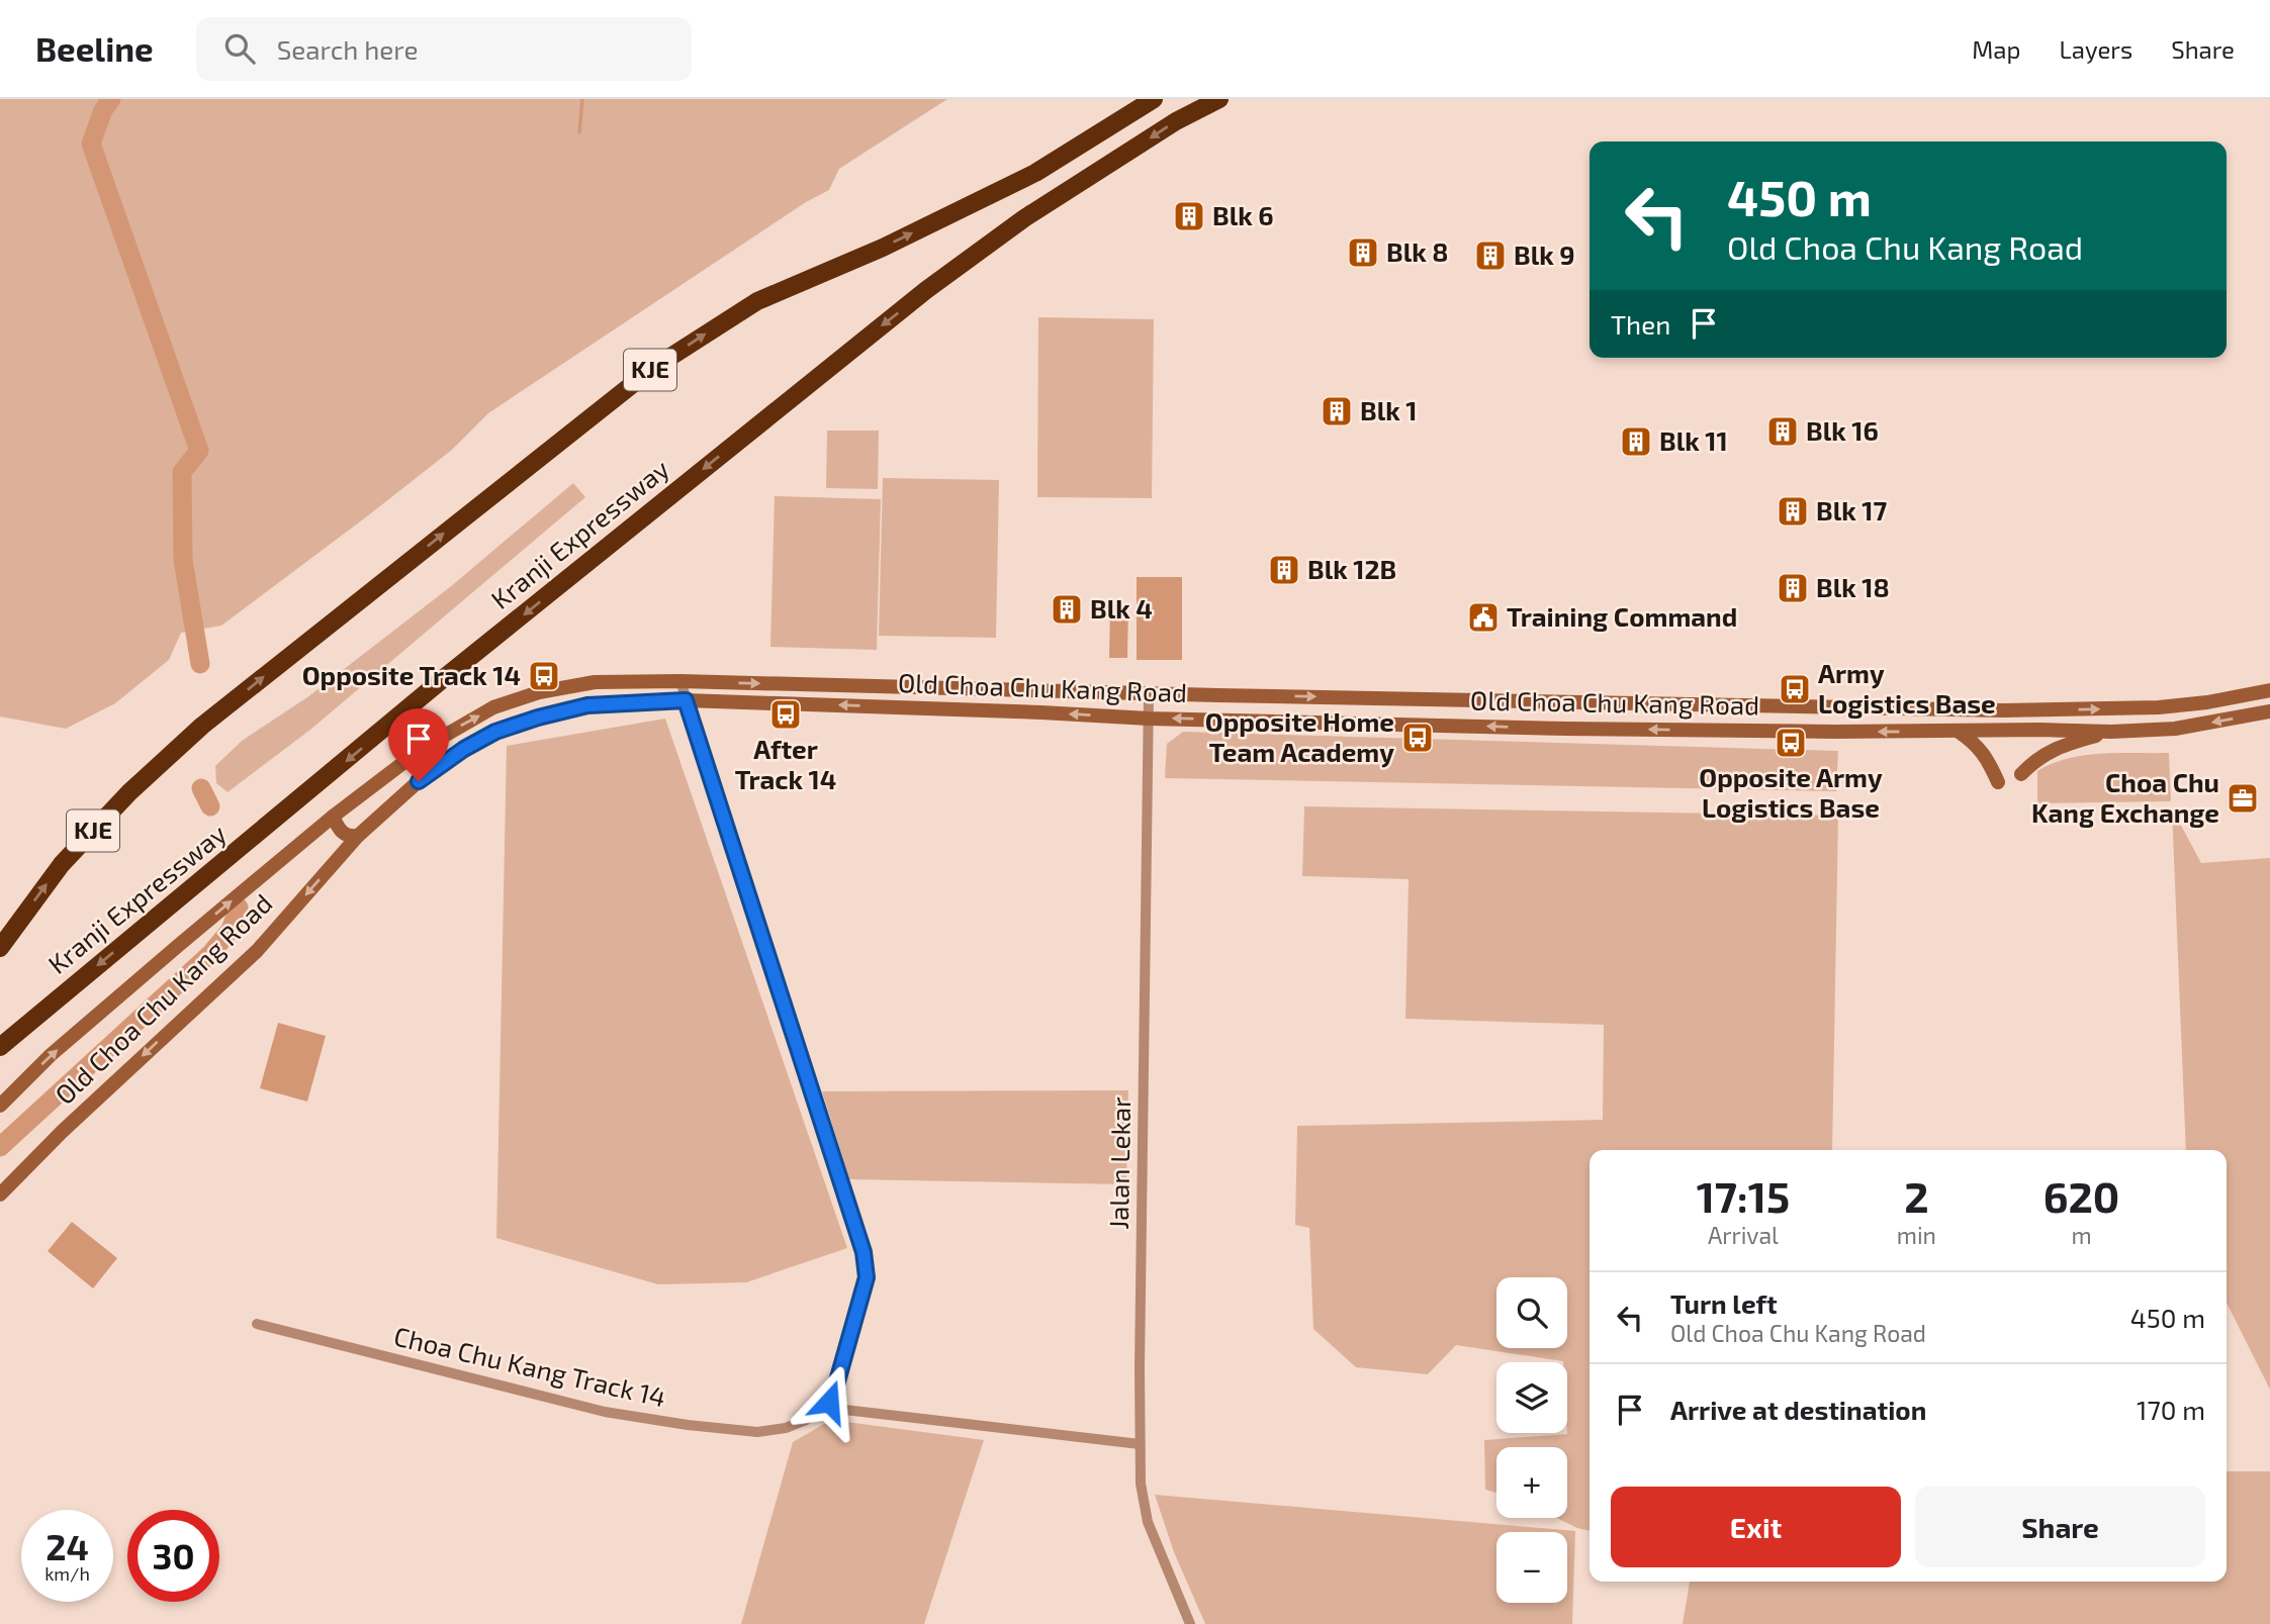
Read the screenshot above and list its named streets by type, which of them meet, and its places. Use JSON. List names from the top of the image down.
{
  "streets": {
    "highway": ["KJE", "Kranji Expressway"],
    "main road": ["Old Choa Chu Kang Road"],
    "street": ["Jalan Lekar", "Choa Chu Kang Track 14"]
  },
  "crossings": [
    ["Old Choa Chu Kang Road", "Jalan Lekar"]
  ],
  "places": {
    "building": [
      "Blk 6",
      "Blk 8",
      "Blk 9",
      "Blk 1",
      "Blk 16",
      "Blk 11",
      "Blk 17",
      "Blk 12B",
      "Blk 18",
      "Blk 4"
    ],
    "public building": ["Training Command"],
    "bus stop": [
      "Opposite Track 14",
      "Army Logistics Base",
      "After Track 14",
      "Opposite Home Team Academy",
      "Opposite Army Logistics Base"
    ],
    "office": ["Choa Chu Kang Exchange"]
  },
  "page": {
    "header": "Beeline",
    "search": "Search here",
    "nav": ["Map", "Layers", "Share"],
    "turn": ["450 m", "Old Choa Chu Kang Road"],
    "then": "Then",
    "eta": [
      "17:15",
      "Arrival",
      "2",
      "min",
      "620",
      "m"
    ],
    "list": [
      {
        "name": "Turn left",
        "note": "Old Choa Chu Kang Road",
        "value": "450 m"
      },
      {
        "name": "Arrive at destination",
        "value": "170 m"
      }
    ],
    "map_buttons": ["+", "−"],
    "buttons": ["Exit", "Share"],
    "speed": "24 km/h",
    "limit": "30"
  }
}
